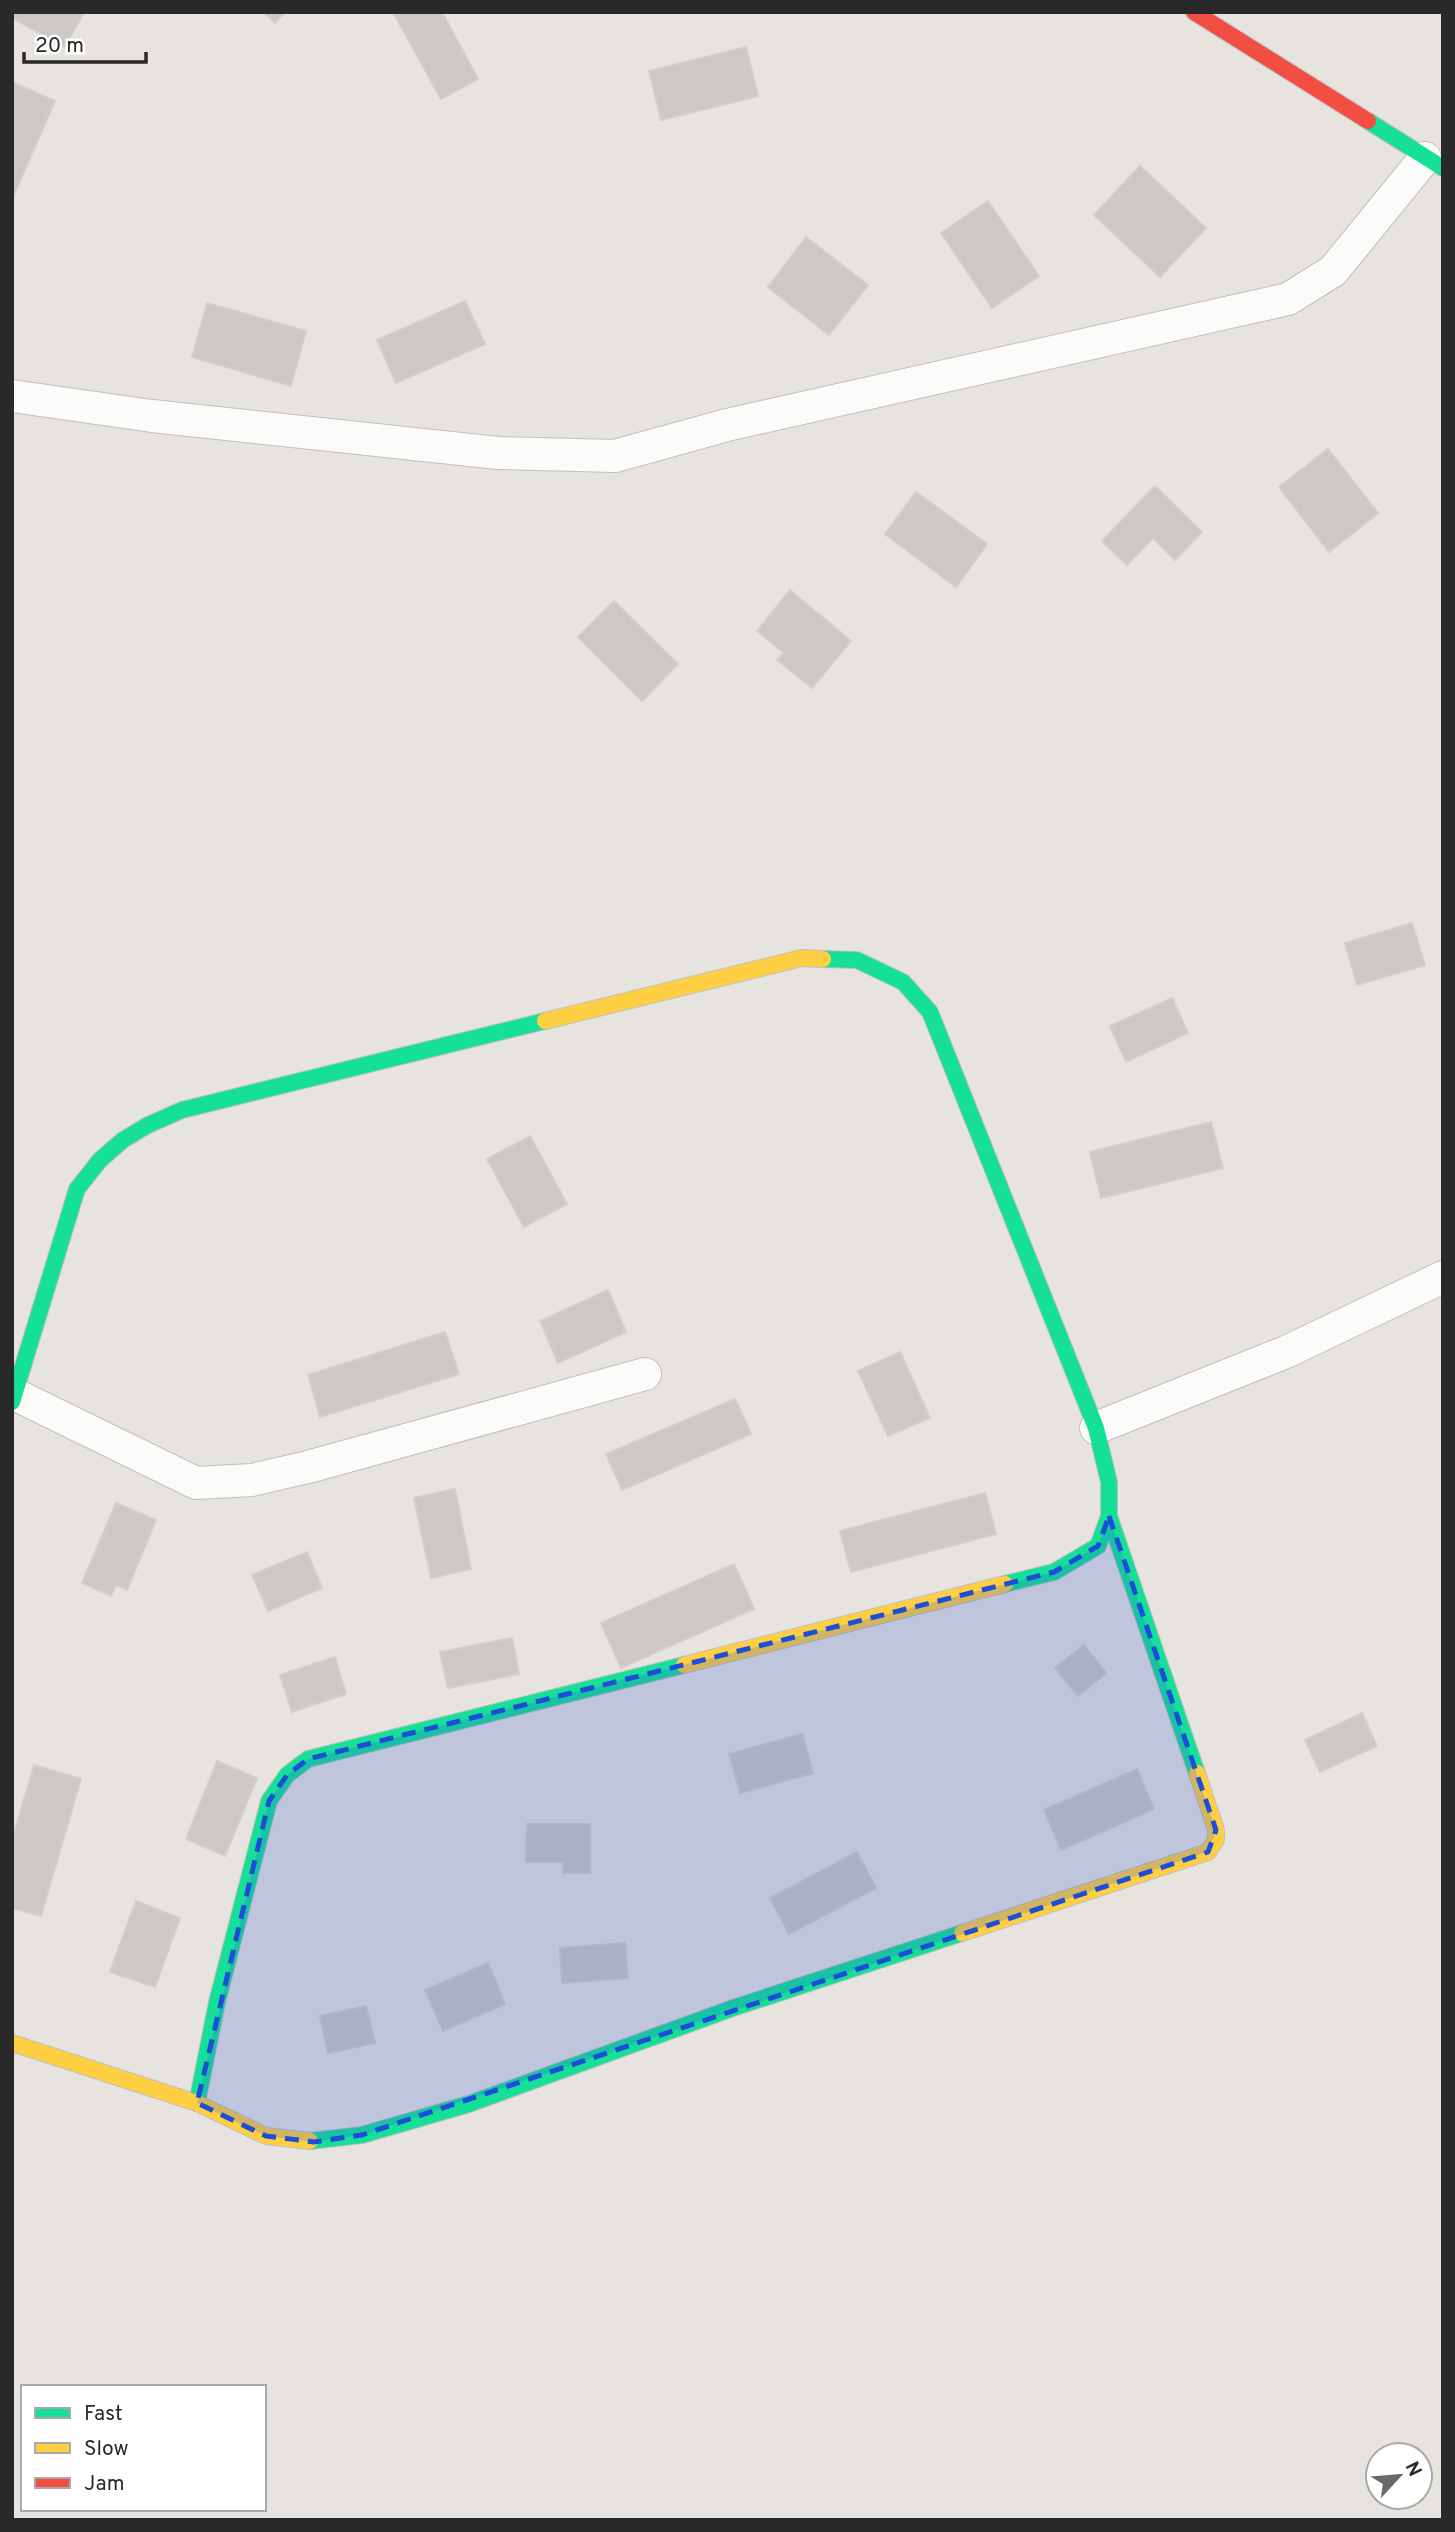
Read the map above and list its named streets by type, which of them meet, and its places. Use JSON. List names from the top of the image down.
{
  "legend": ["Fast", "Slow", "Jam"],
  "scale_bar": "20 m",
  "north": "top right"
}
